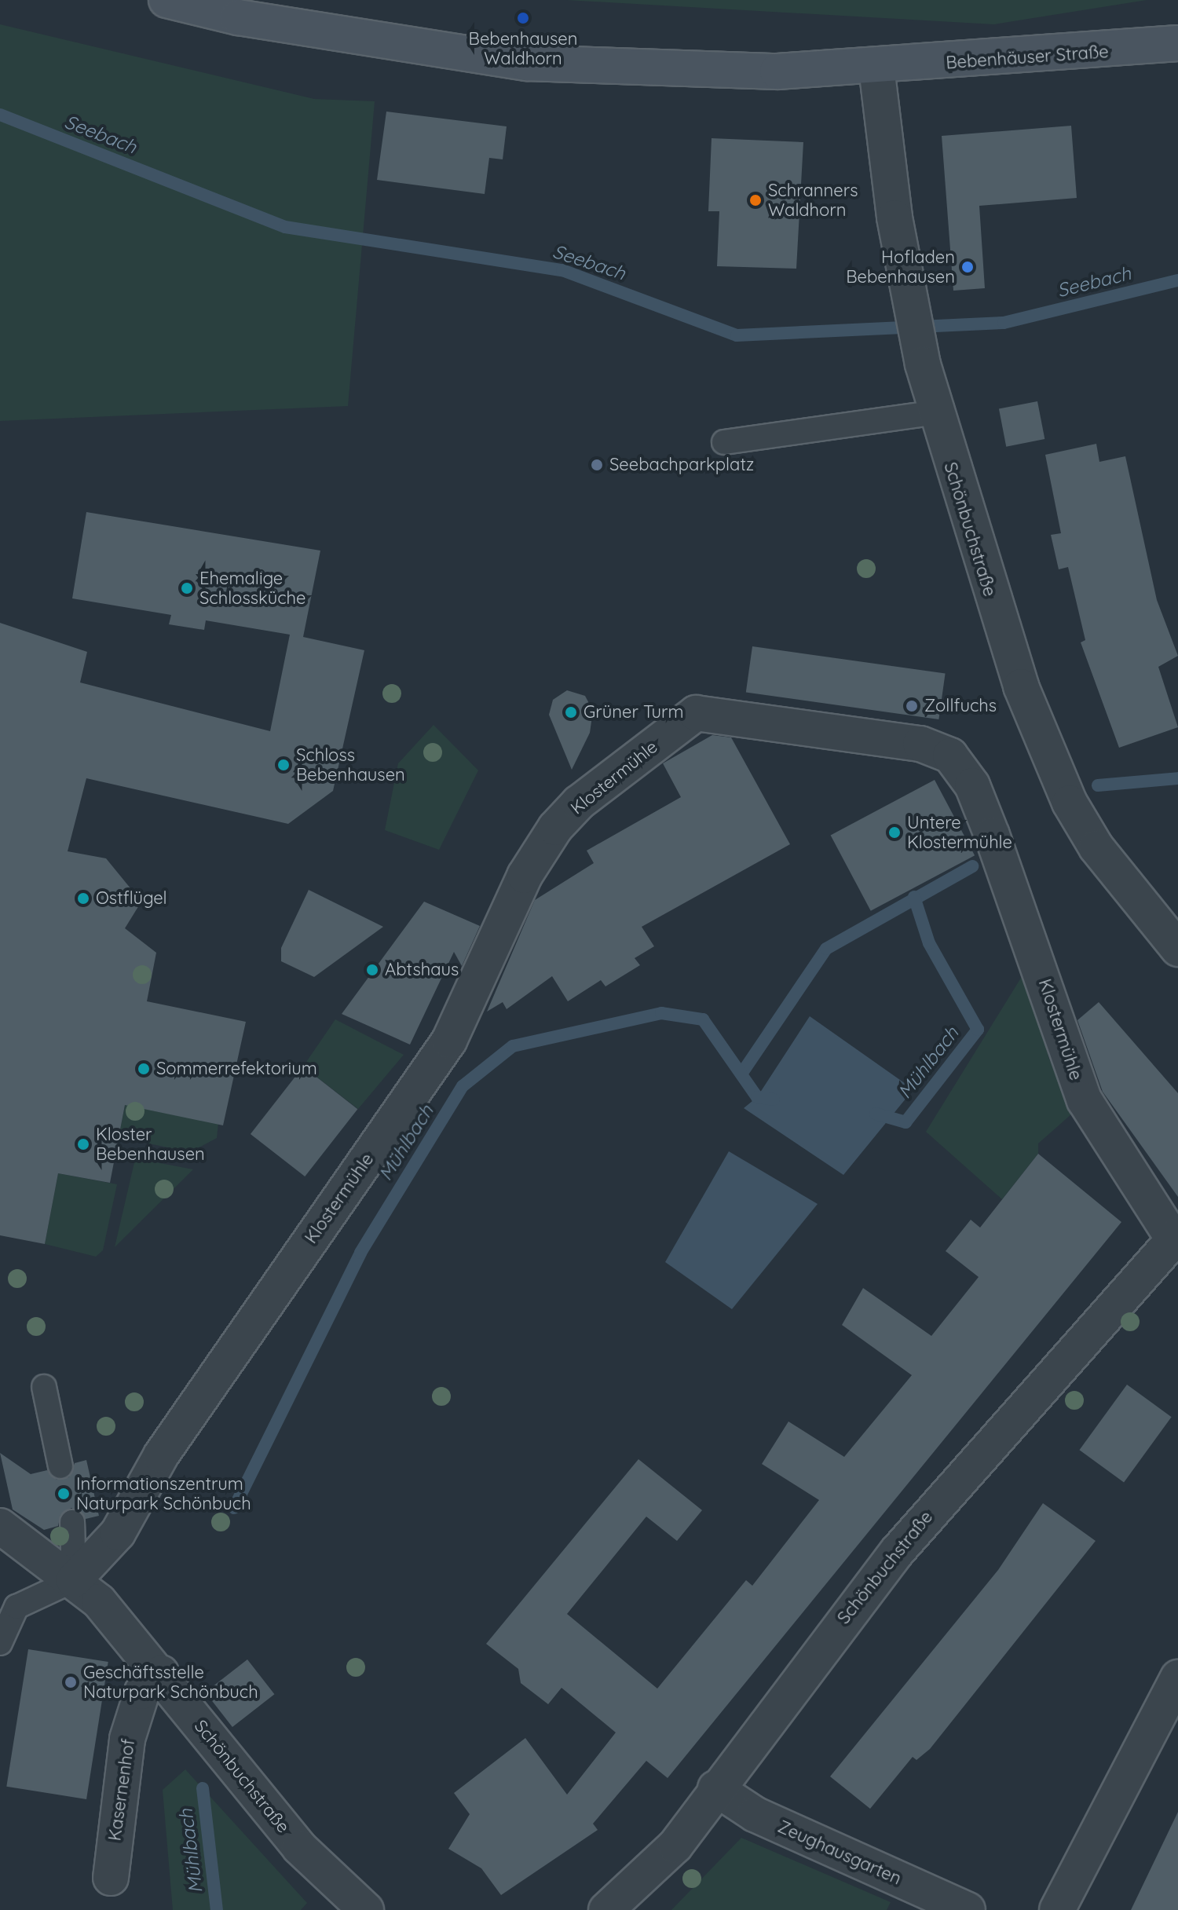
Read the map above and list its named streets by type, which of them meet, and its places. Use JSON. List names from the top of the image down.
{
  "streets": {
    "main road": ["Bebenhäuser Straße"],
    "street": [
      "Schönbuchstraße",
      "Klostermühle",
      "Kasernenhof",
      "Zeughausgarten"
    ]
  },
  "crossings": [
    ["Bebenhäuser Straße", "Schönbuchstraße"],
    ["Schönbuchstraße", "Klostermühle"],
    ["Schönbuchstraße", "Kasernenhof"],
    ["Schönbuchstraße", "Zeughausgarten"]
  ],
  "water": ["Seebach", "Mühlbach"],
  "places": [
    "Bebenhausen Waldhorn",
    "Schranners Waldhorn",
    "Hofladen Bebenhausen",
    "Seebachparkplatz",
    "Ehemalige Schlossküche",
    "Zollfuchs",
    "Grüner Turm",
    "Schloss Bebenhausen",
    "Untere Klostermühle",
    "Ostflügel",
    "Abtshaus",
    "Sommerrefektorium",
    "Kloster Bebenhausen",
    "Informationszentrum Naturpark Schönbuch",
    "Geschäftsstelle Naturpark Schönbuch"
  ]
}
